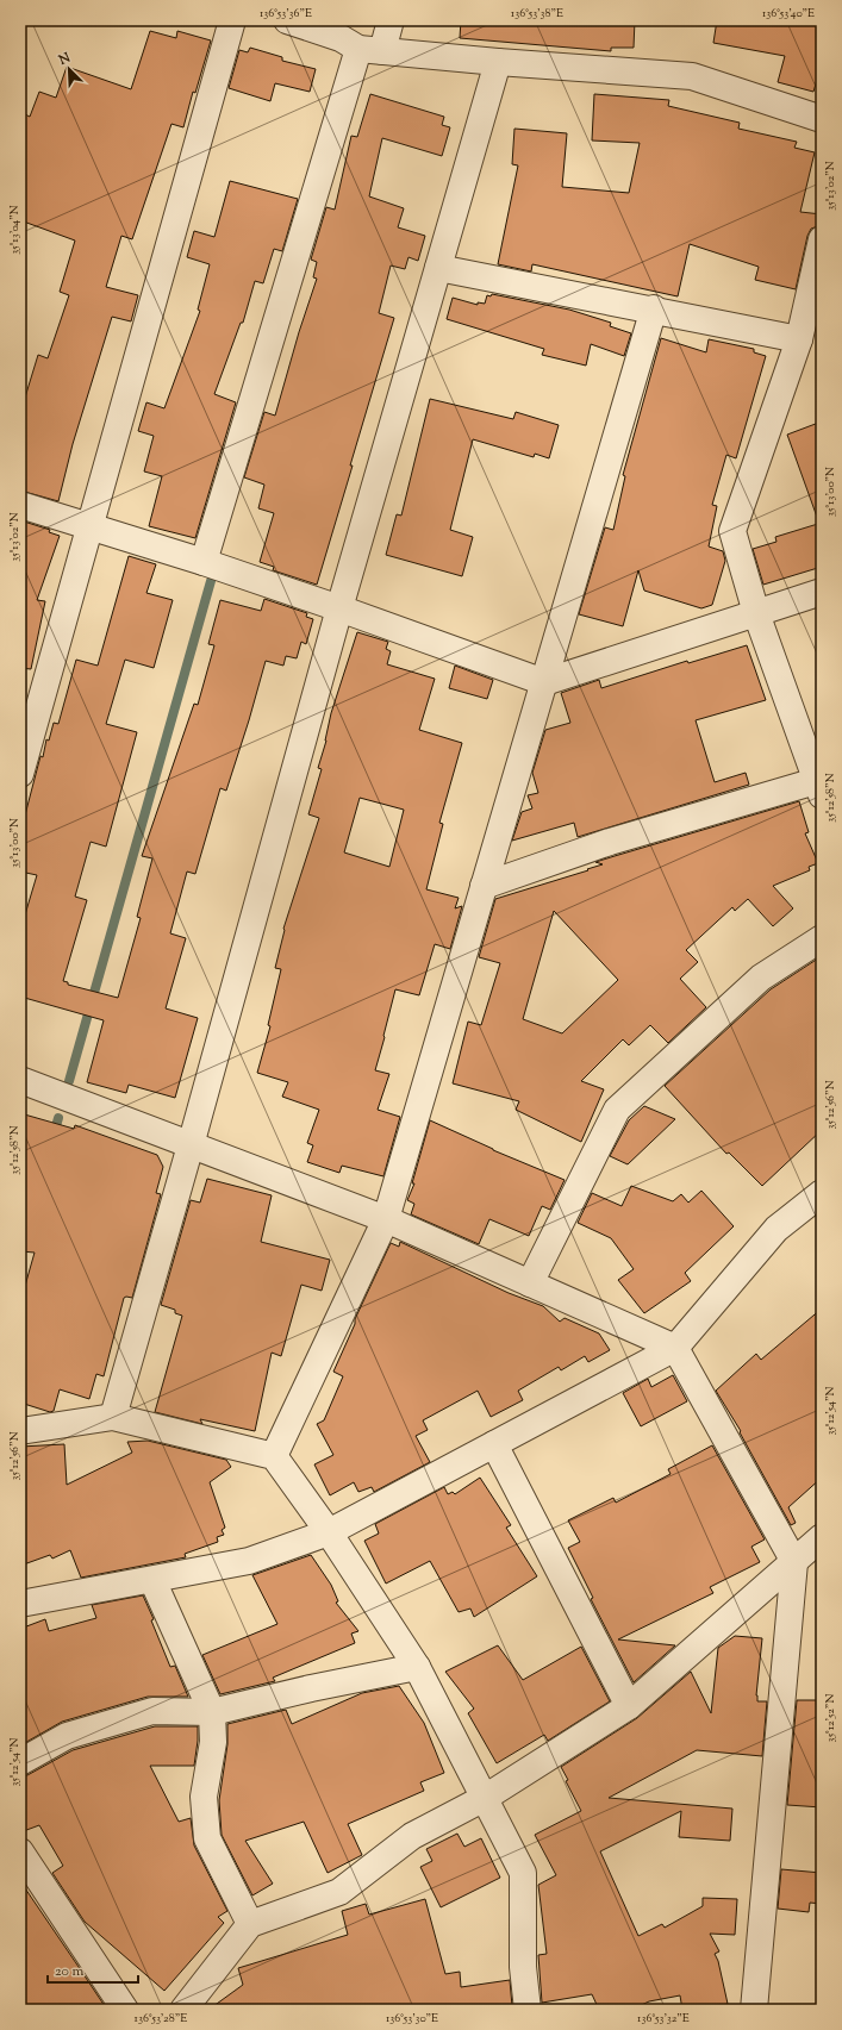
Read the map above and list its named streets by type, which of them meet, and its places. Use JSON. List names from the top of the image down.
{
  "scale_bar": "20 m",
  "north": "top left",
  "coordinates": [
    "136°53'36\"E",
    "136°53'38\"E",
    "136°53'40\"E",
    "35°13'02\"N",
    "35°13'04\"N",
    "35°13'00\"N",
    "35°12'58\"N",
    "35°12'56\"N",
    "35°12'54\"N",
    "35°12'52\"N",
    "136°53'28\"E",
    "136°53'30\"E",
    "136°53'32\"E"
  ]
}
